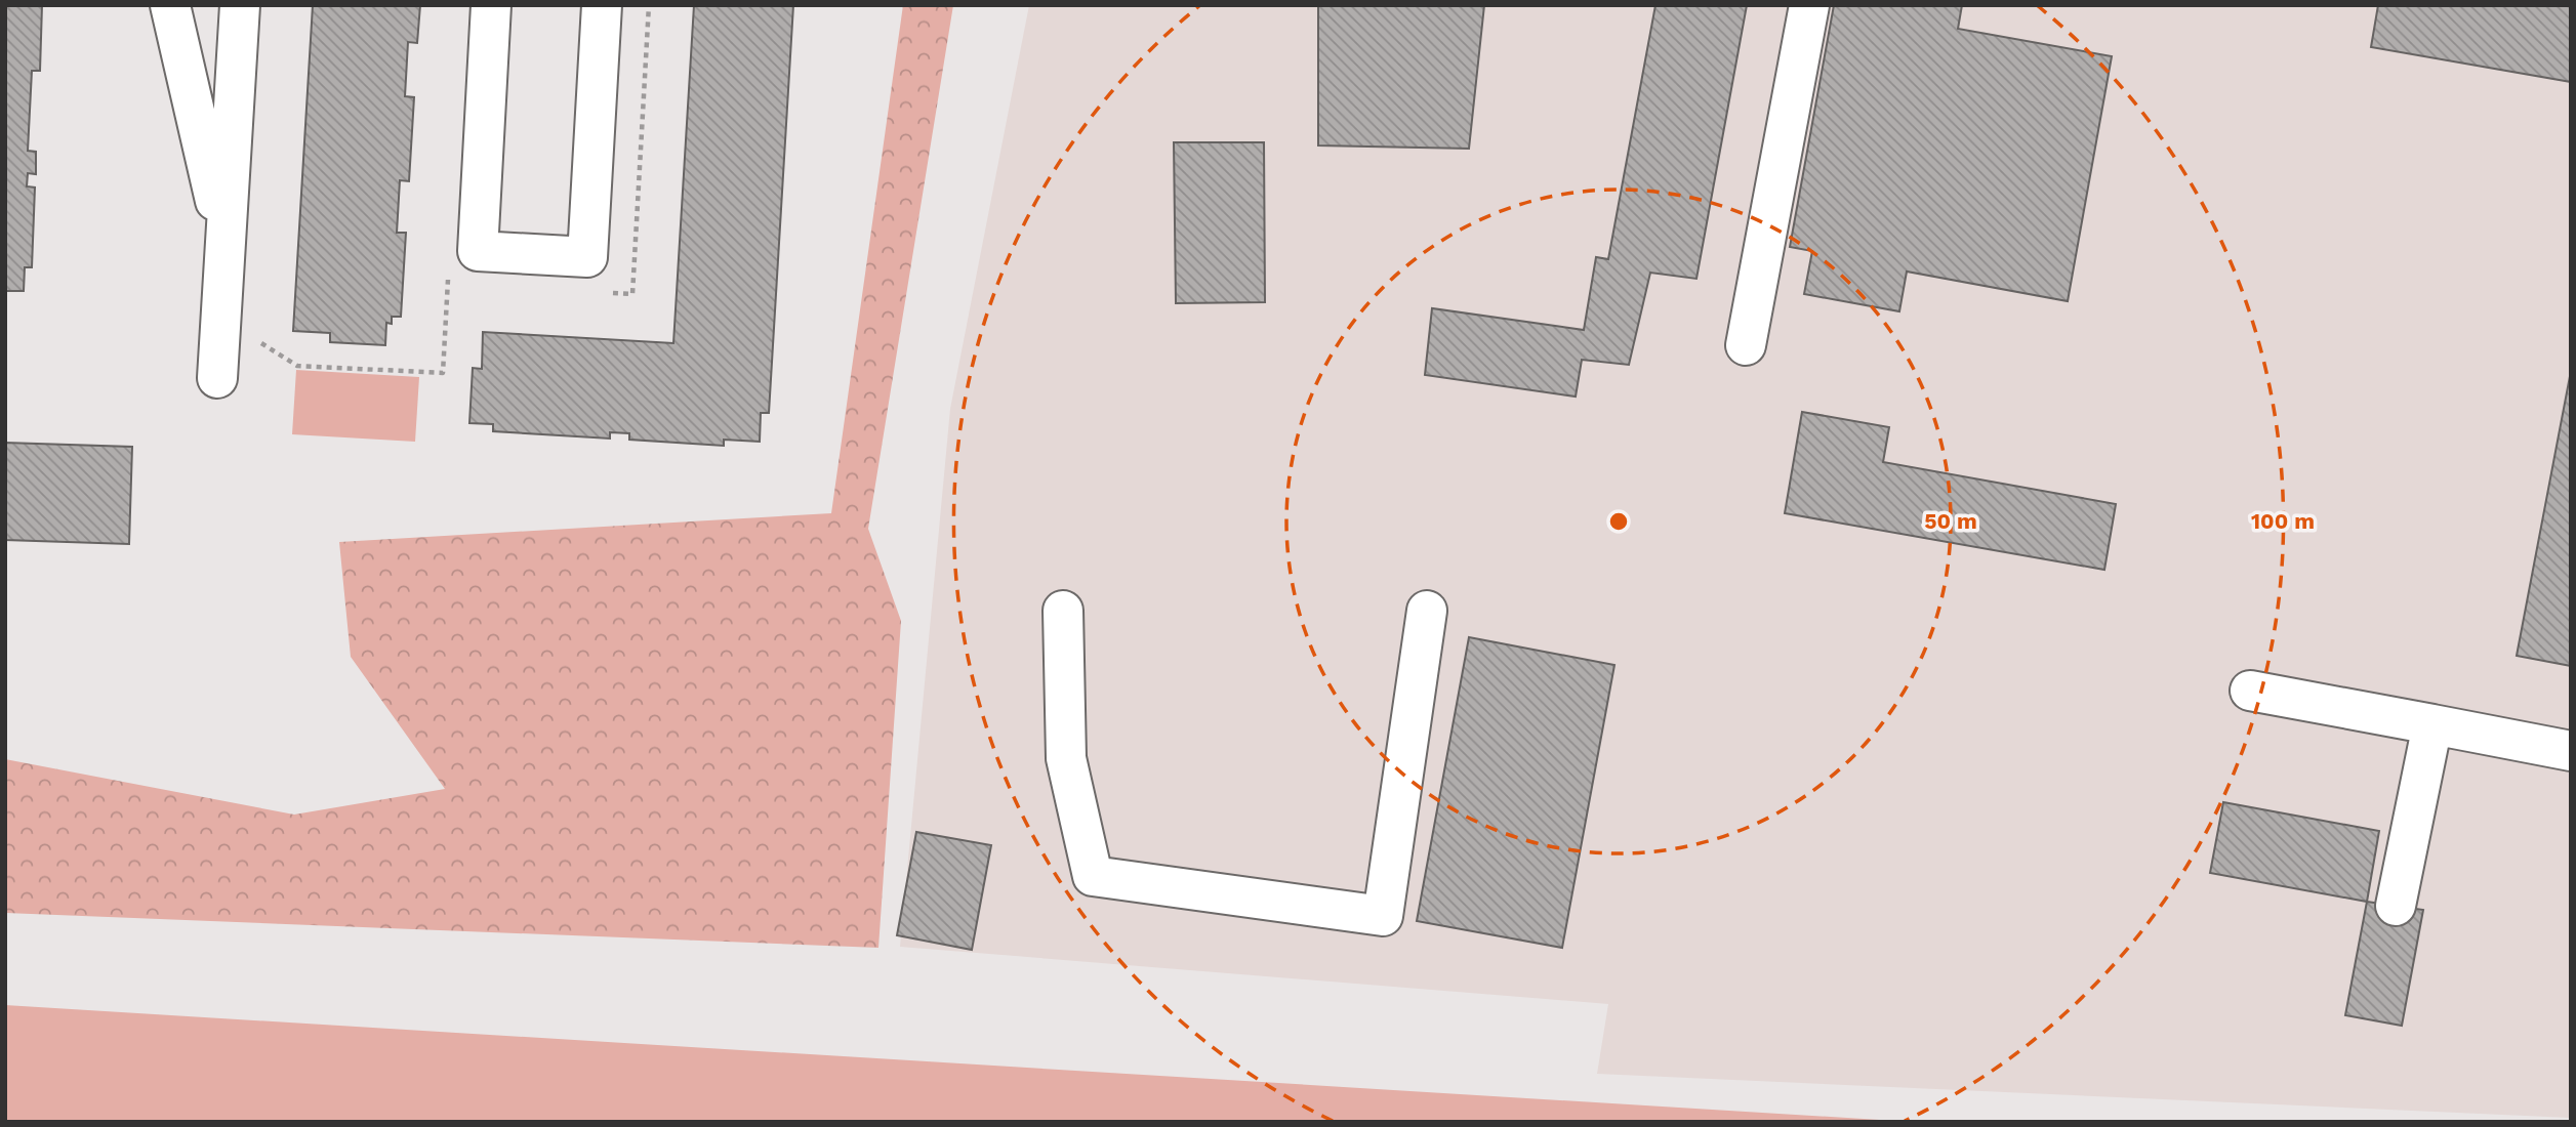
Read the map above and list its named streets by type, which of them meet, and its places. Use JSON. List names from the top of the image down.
{
  "rings": ["50 m", "100 m"]
}
